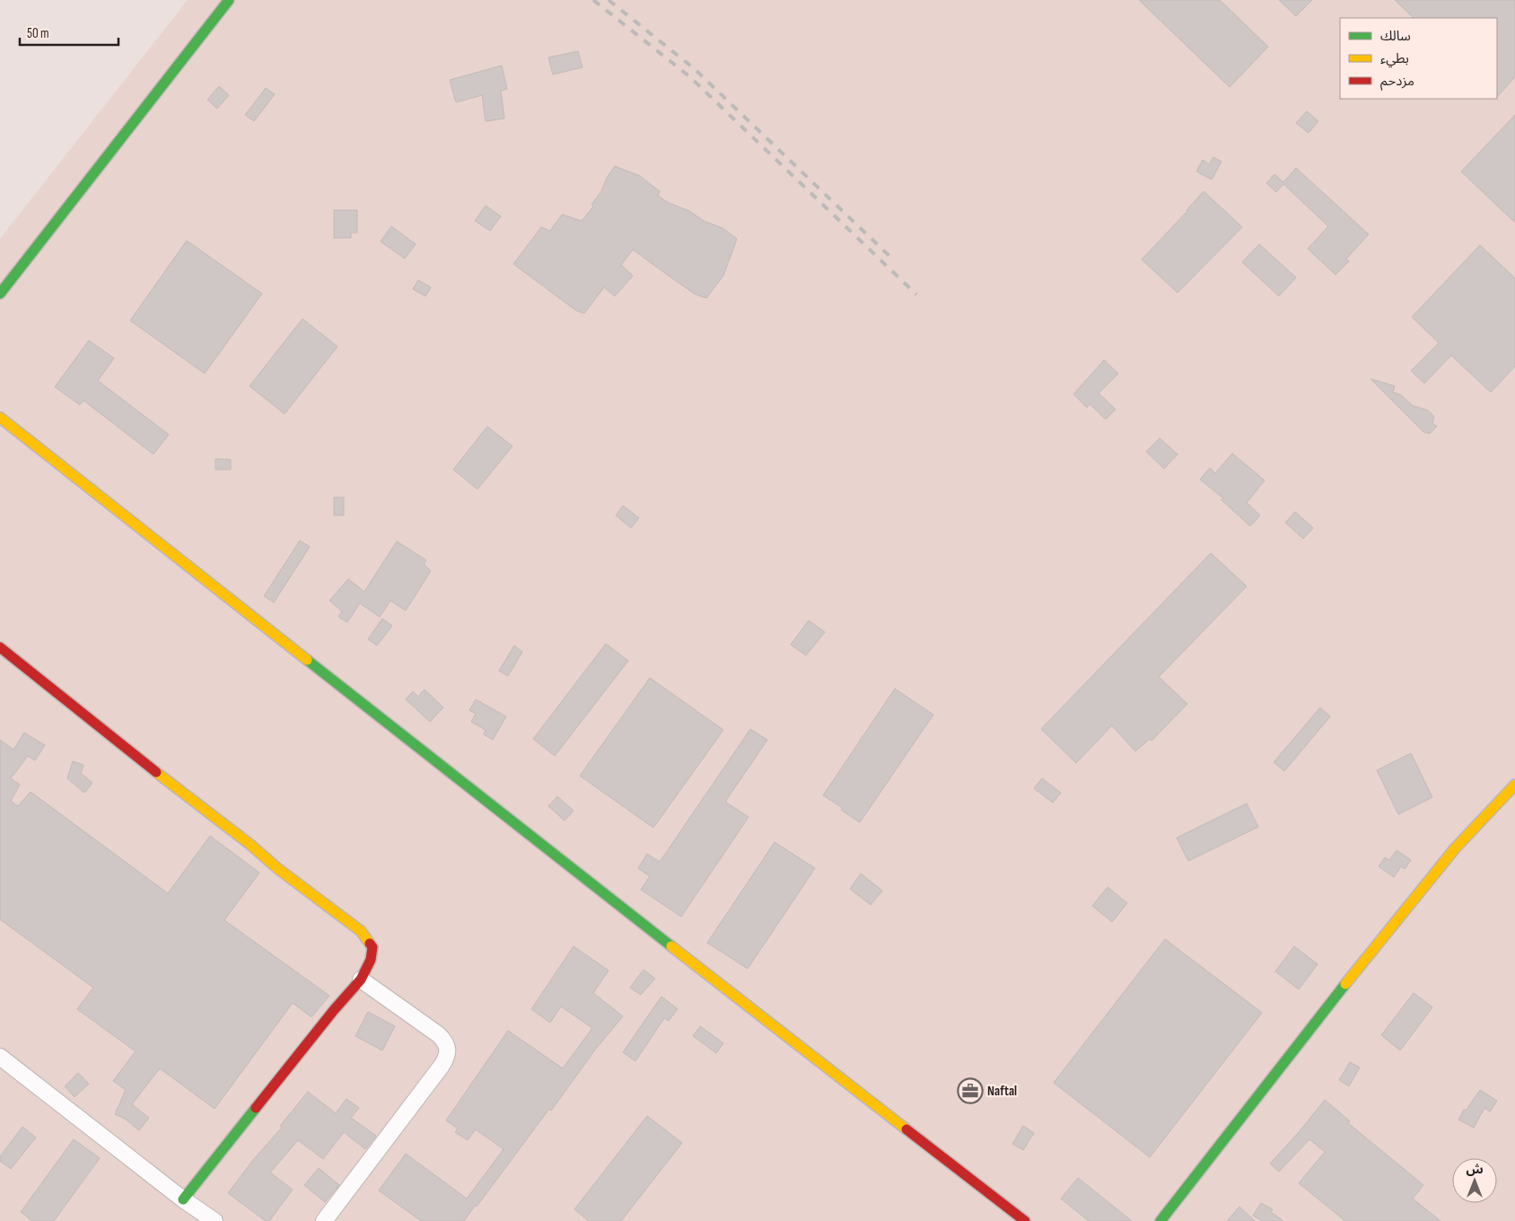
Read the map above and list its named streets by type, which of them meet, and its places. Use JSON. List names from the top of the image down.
{
  "places": {
    "office": ["Naftal"]
  },
  "legend": ["سالك", "بطيء", "مزدحم"],
  "scale_bar": "50 m",
  "north": "top"
}
